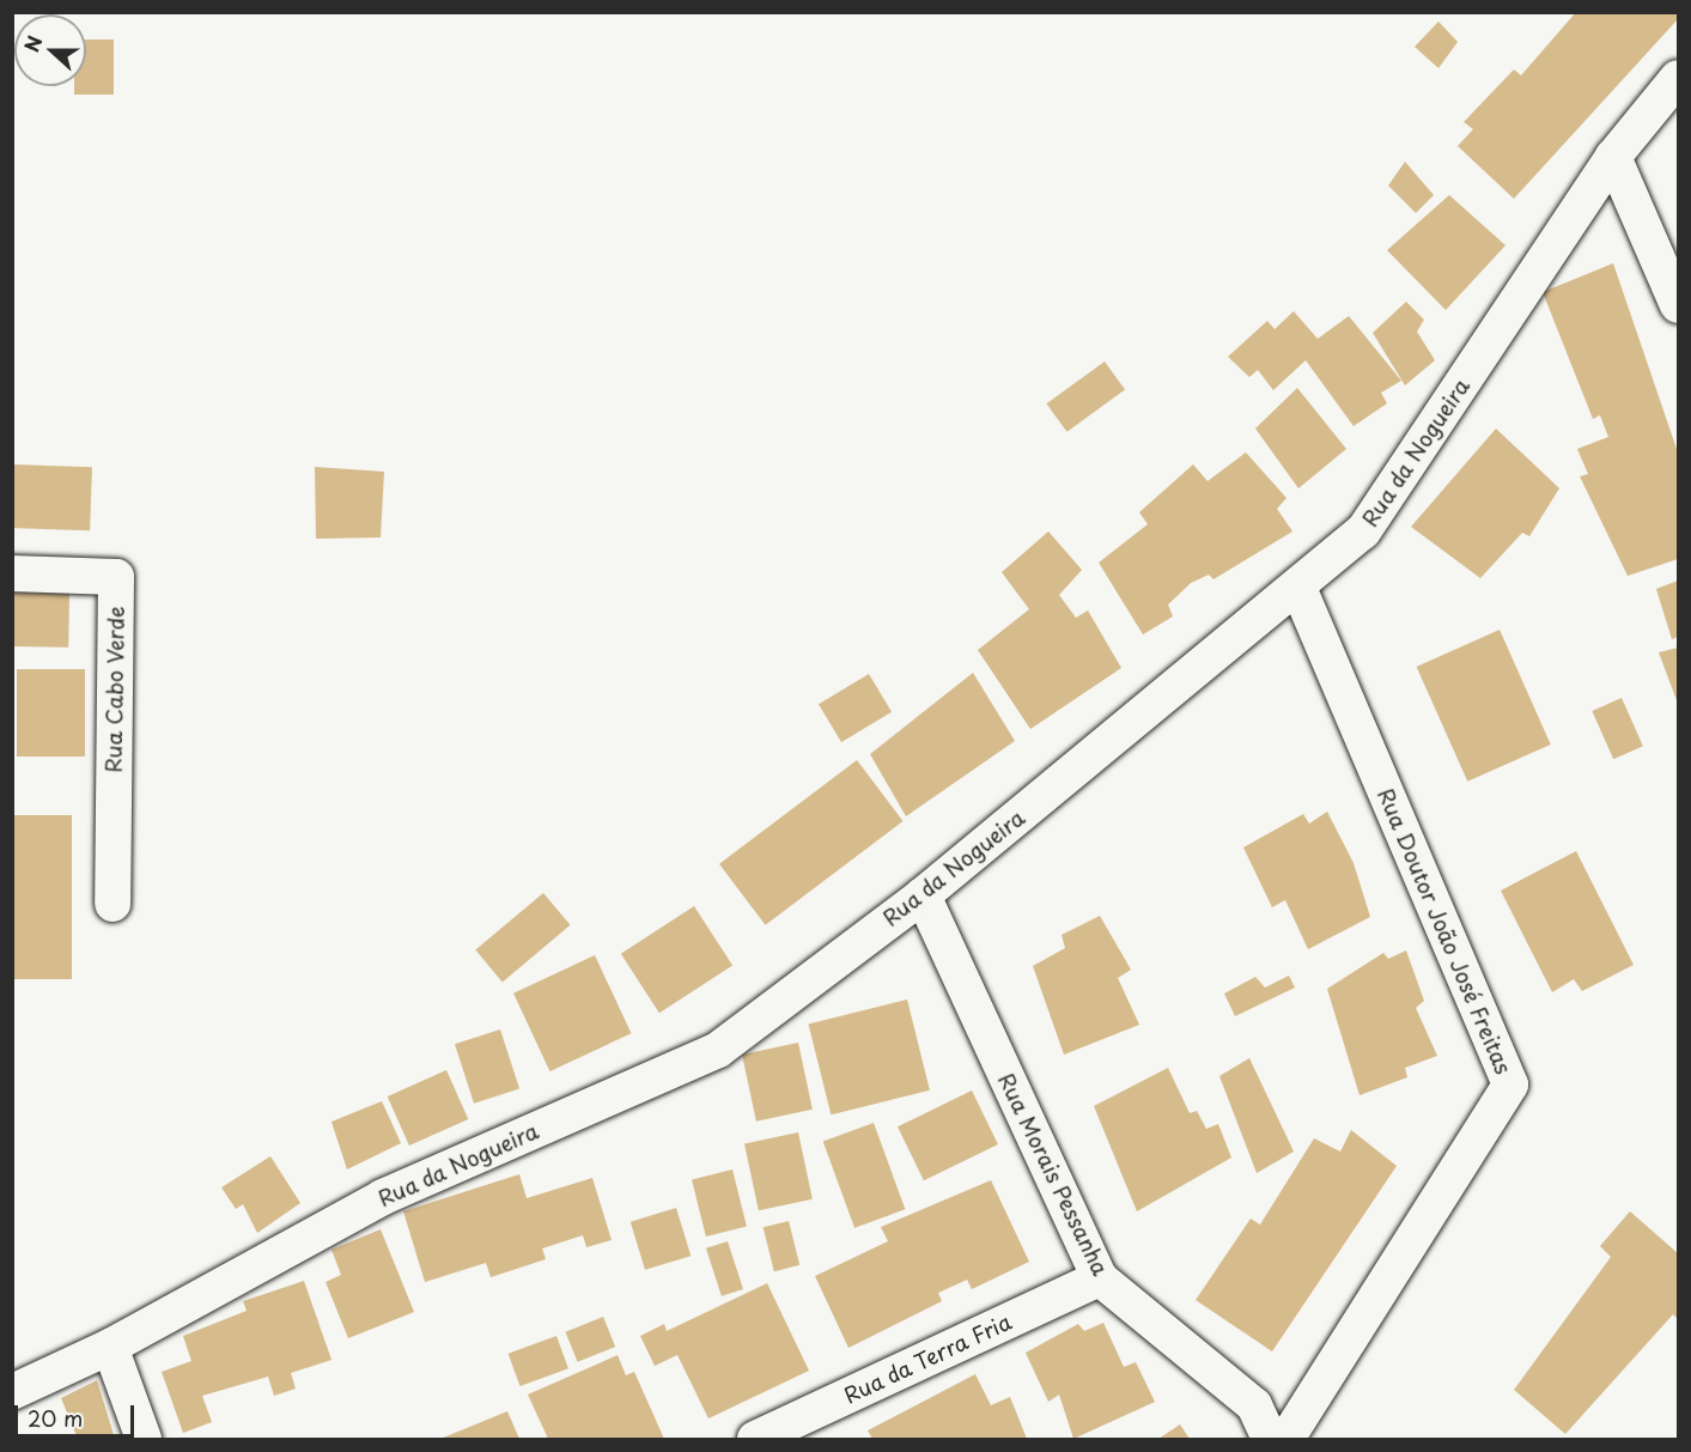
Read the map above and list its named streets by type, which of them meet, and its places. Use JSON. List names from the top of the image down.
{
  "streets": {
    "street": [
      "Rua da Nogueira",
      "Rua Cabo Verde",
      "Rua Doutor João José Freitas",
      "Rua Morais Pessanha",
      "Rua da Terra Fria"
    ]
  },
  "crossings": [
    ["Rua da Nogueira", "Rua Doutor João José Freitas"],
    ["Rua da Nogueira", "Rua Morais Pessanha"],
    ["Rua Morais Pessanha", "Rua da Terra Fria"]
  ],
  "scale_bar": "20 m",
  "north": "left"
}
